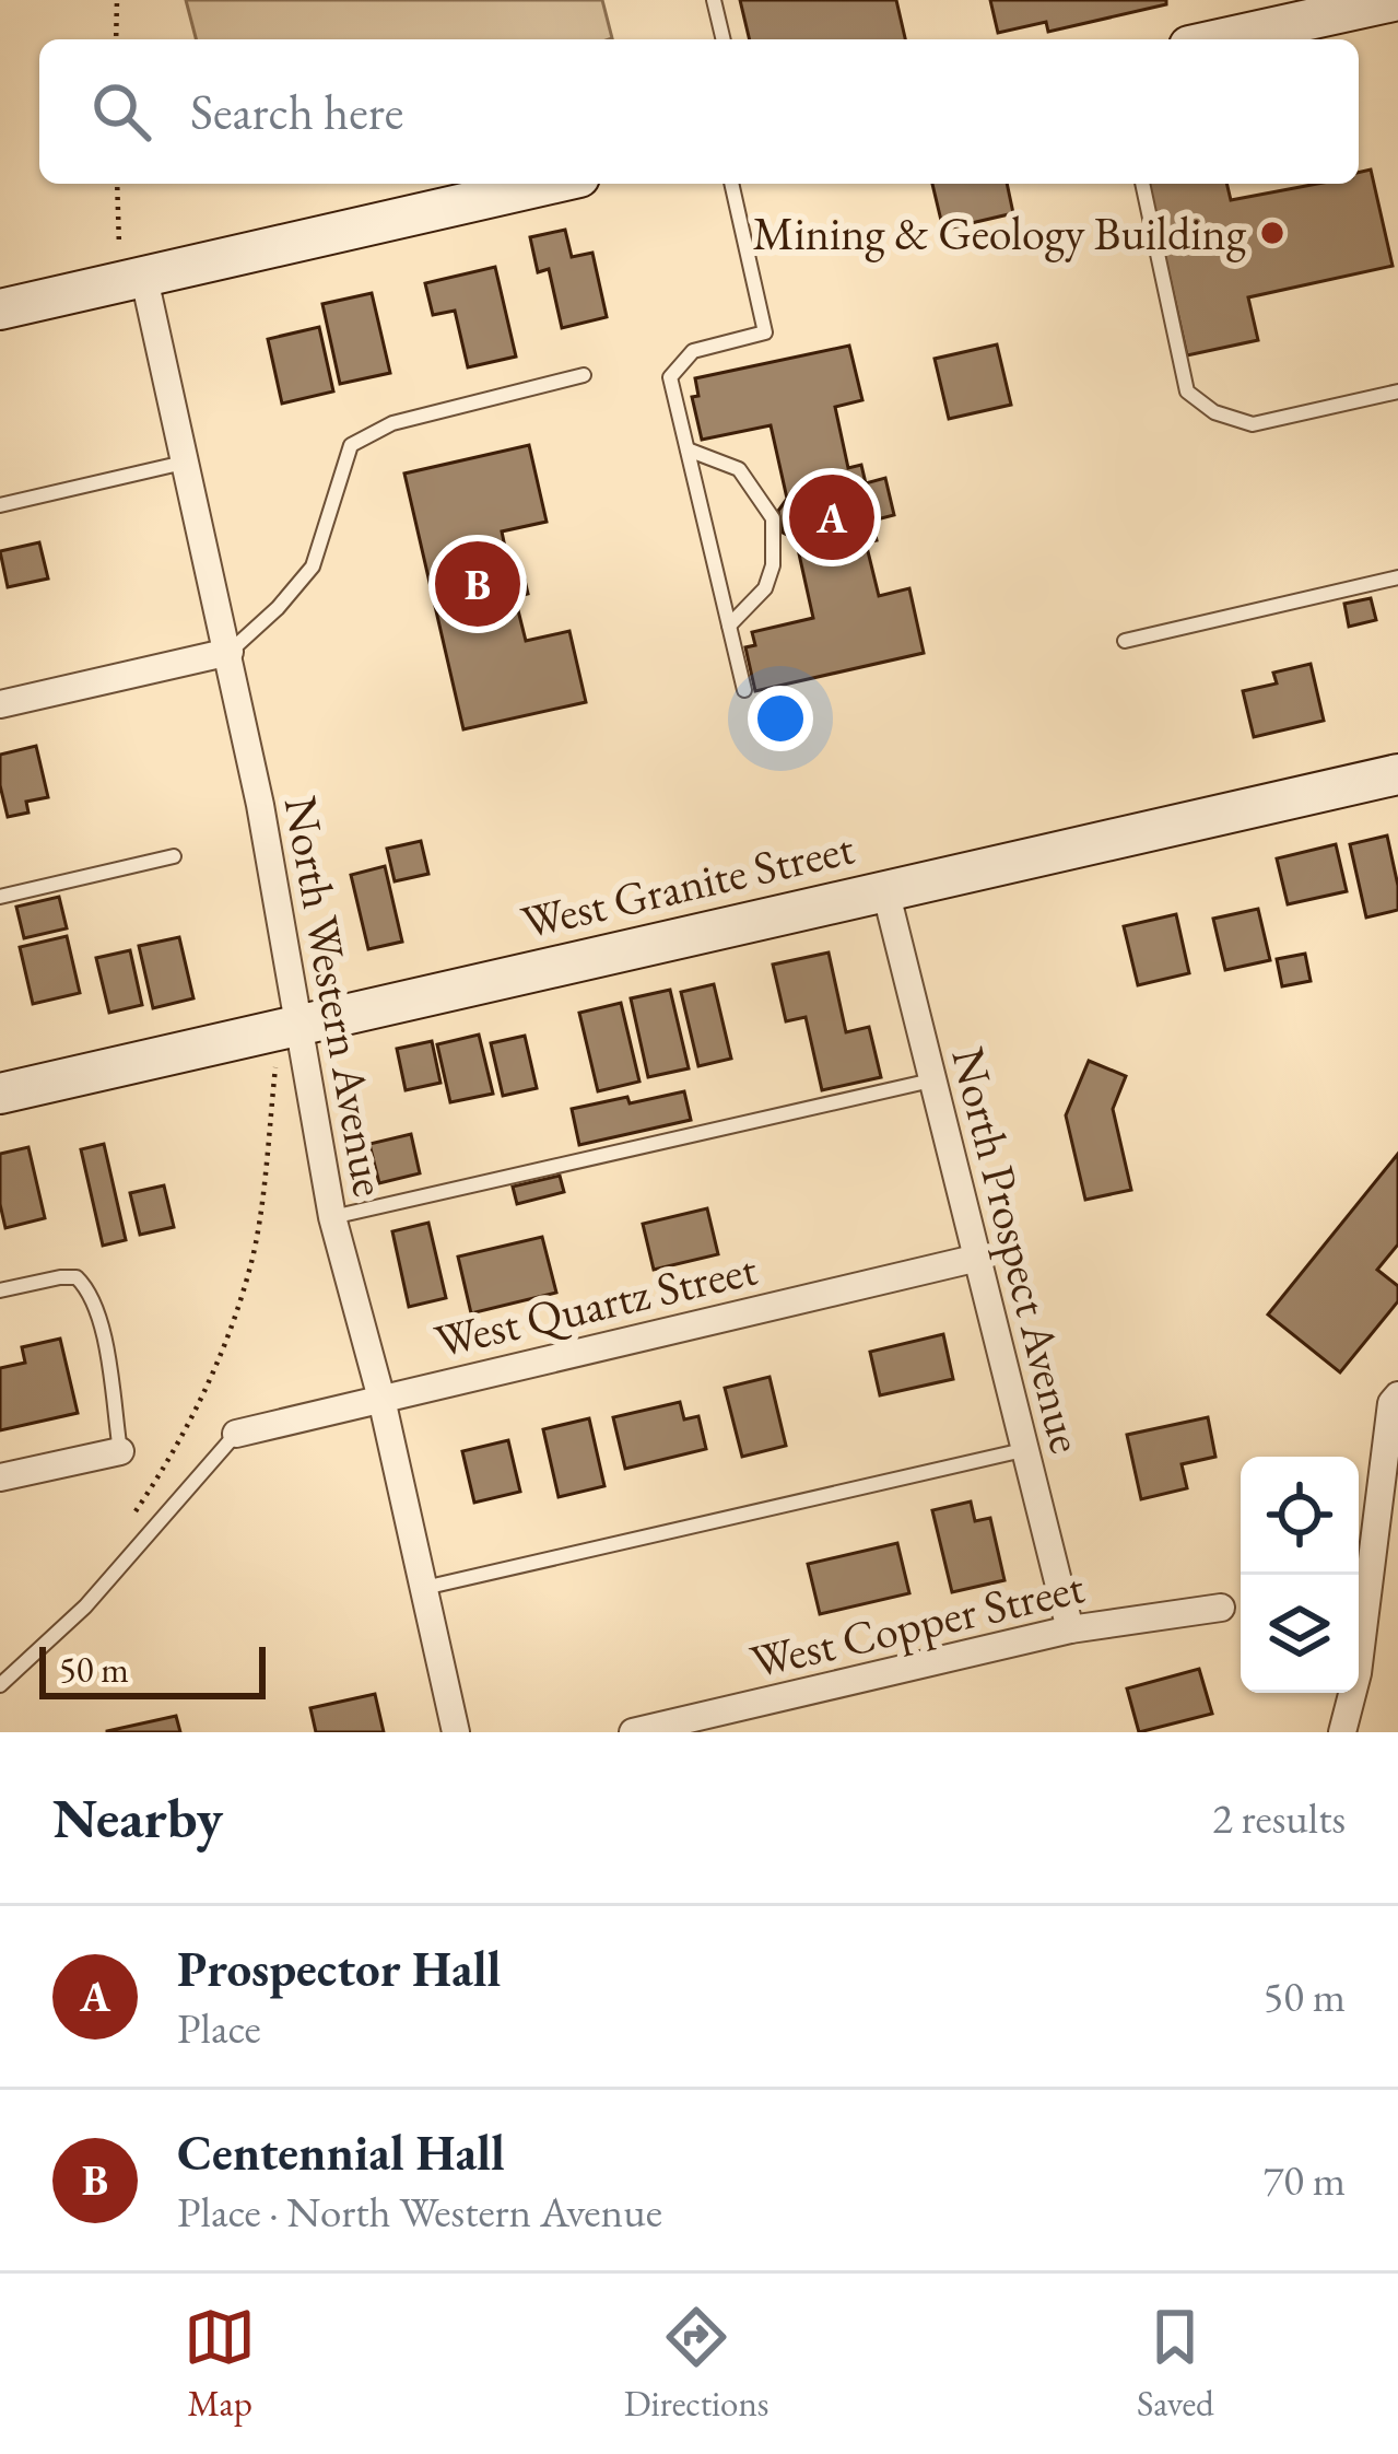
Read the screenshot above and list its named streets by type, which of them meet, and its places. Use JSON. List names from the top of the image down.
{
  "streets": {
    "street": [
      "West Granite Street",
      "North Western Avenue",
      "North Prospect Avenue",
      "West Quartz Street",
      "West Copper Street"
    ]
  },
  "crossings": [
    ["West Granite Street", "North Western Avenue"],
    ["West Granite Street", "North Prospect Avenue"],
    ["North Western Avenue", "West Quartz Street"],
    ["North Prospect Avenue", "West Quartz Street"],
    ["North Prospect Avenue", "West Copper Street"]
  ],
  "places": ["Mining & Geology Building"],
  "scale_bar": "50 m",
  "page": {
    "search": "Search here",
    "pins": ["A", "B"],
    "scale": "50 m",
    "heading": ["Nearby", "2 results"],
    "list": [
      {
        "mark": "A",
        "name": "Prospector Hall",
        "note": "Place",
        "value": "50 m"
      },
      {
        "mark": "B",
        "name": "Centennial Hall",
        "note": "Place · North Western Avenue",
        "value": "70 m"
      }
    ],
    "nav": ["Map", "Directions", "Saved"]
  }
}
